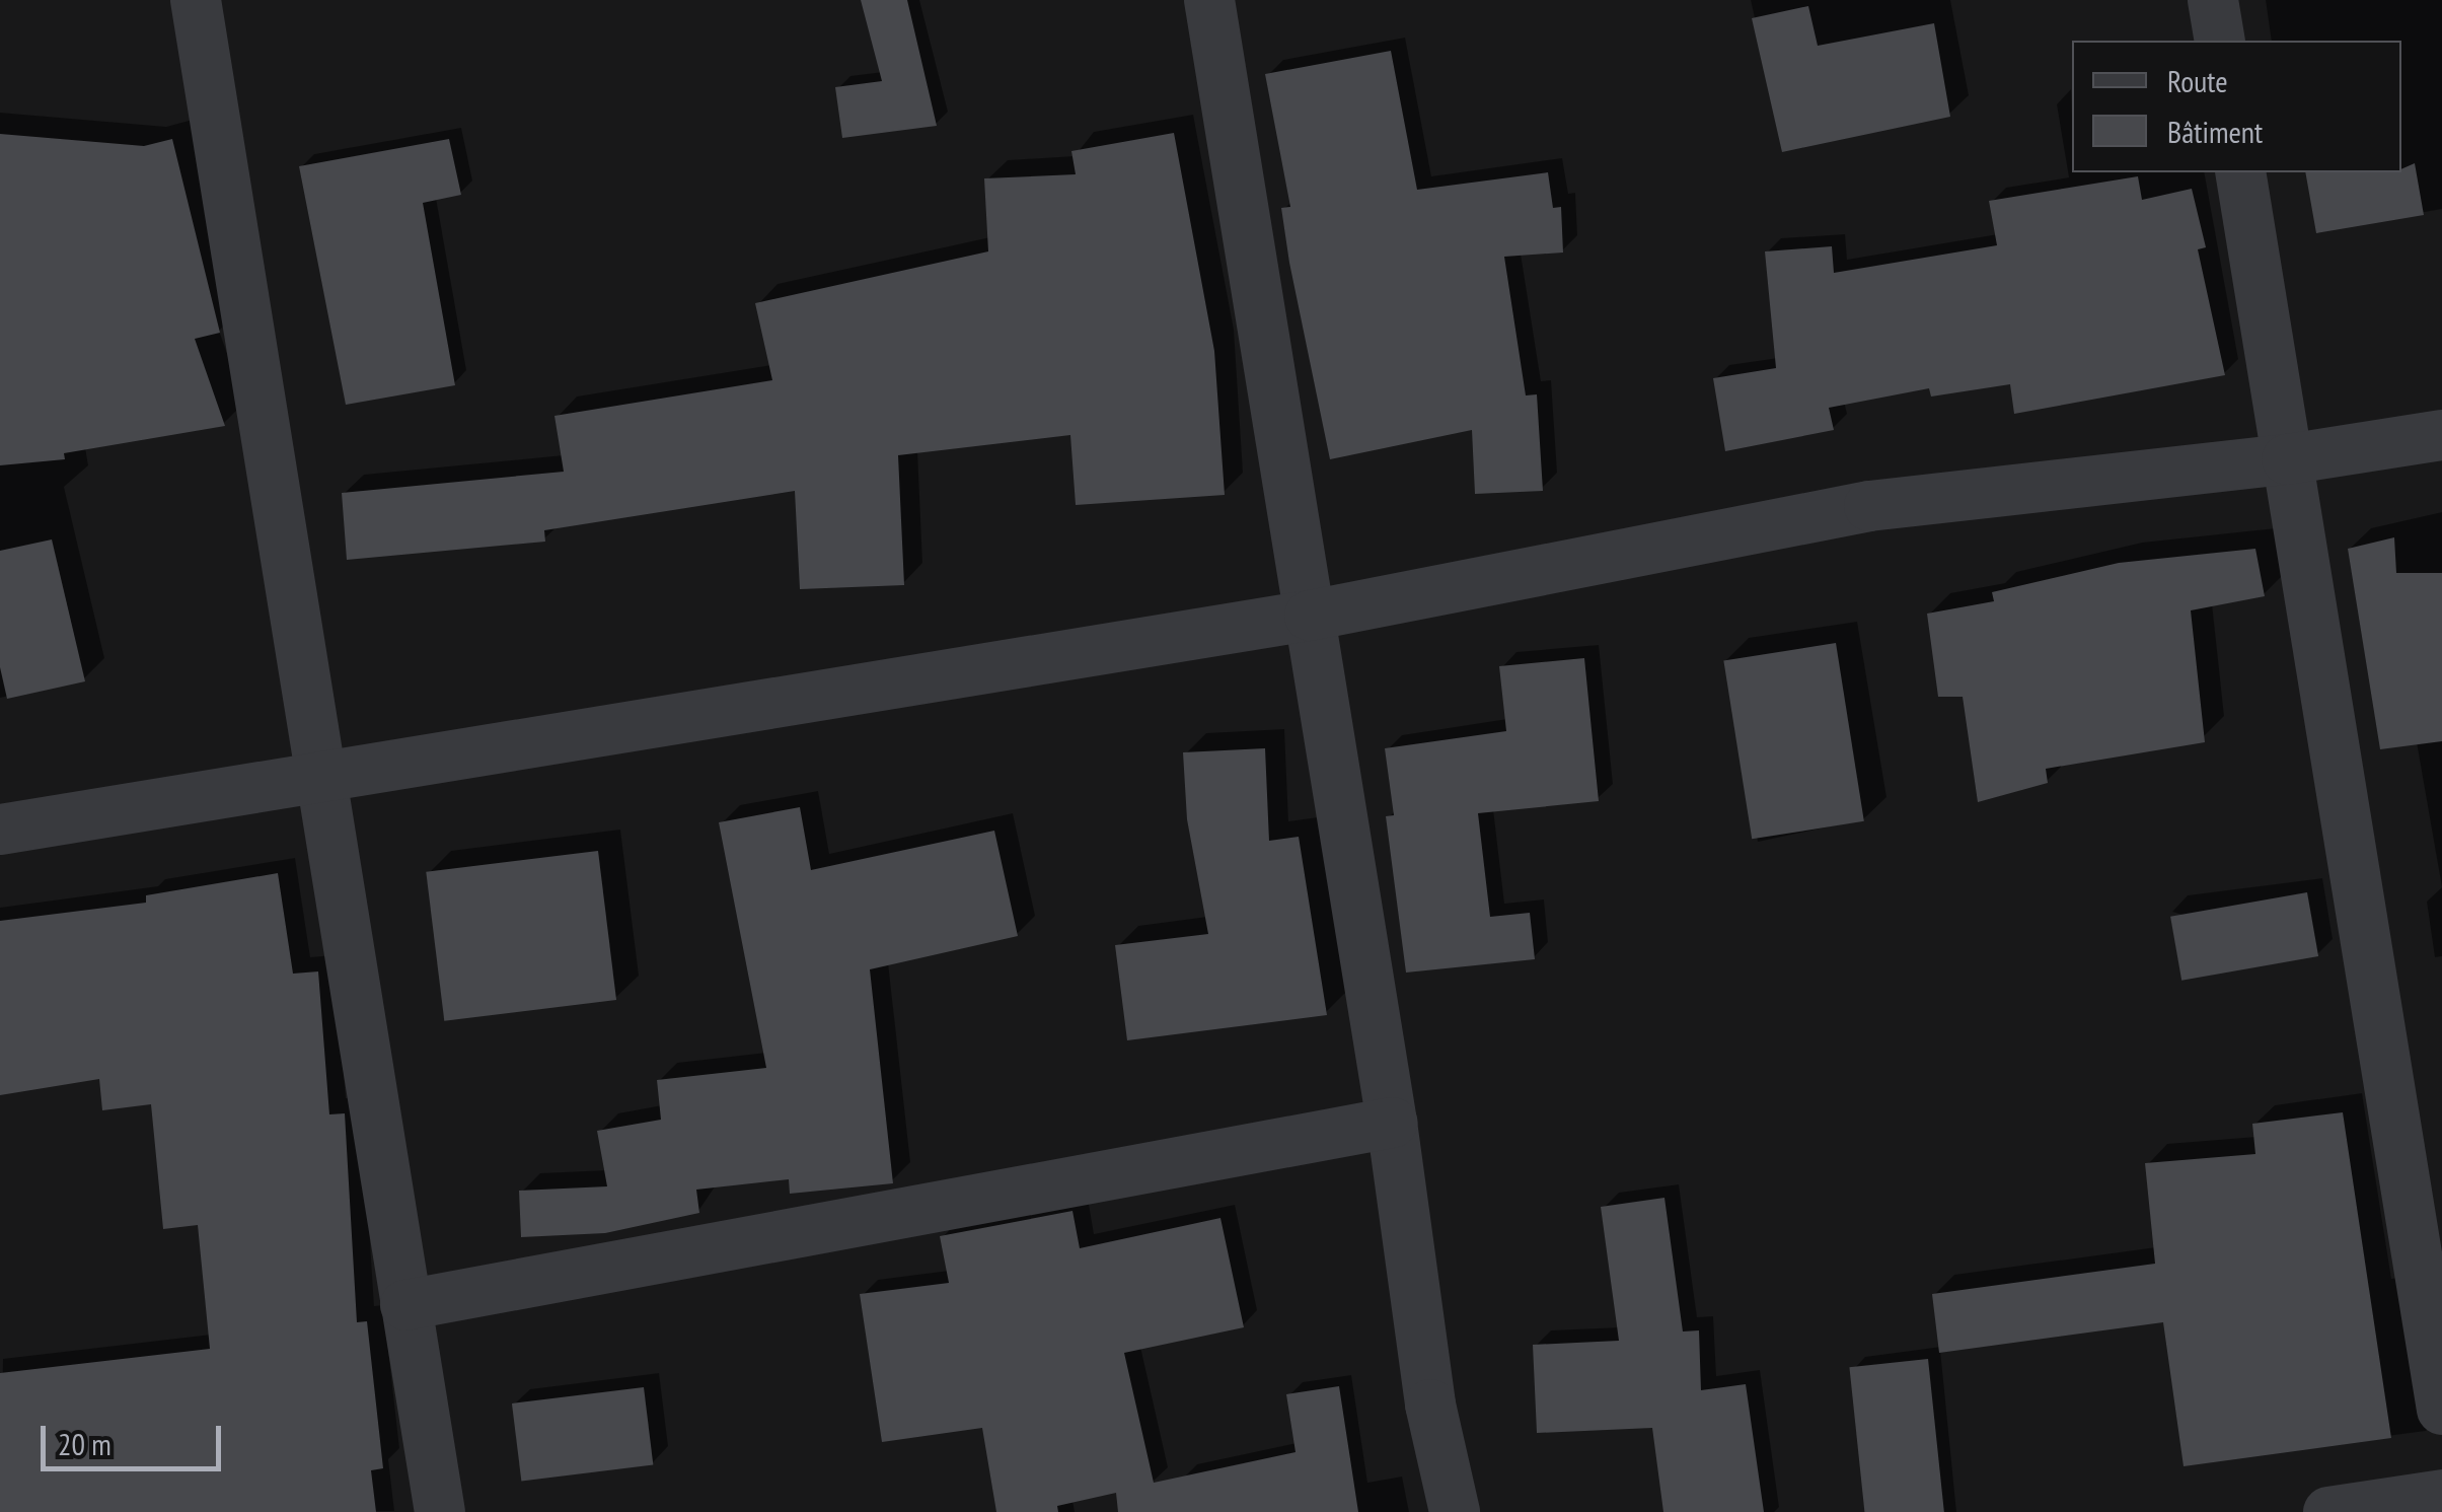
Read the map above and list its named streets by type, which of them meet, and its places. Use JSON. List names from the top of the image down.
{
  "legend": ["Route", "Bâtiment"],
  "scale_bar": "20 m"
}
